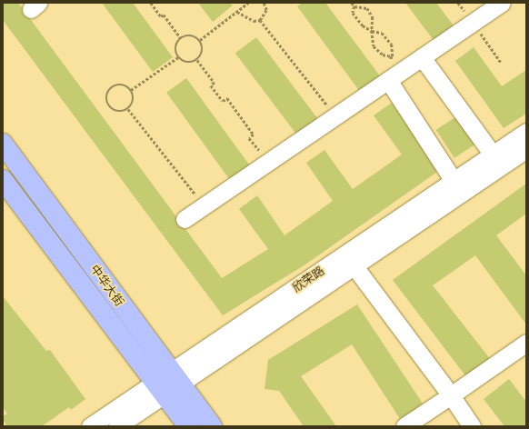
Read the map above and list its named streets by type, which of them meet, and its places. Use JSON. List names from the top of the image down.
{
  "streets": {
    "main road": ["中华大街"],
    "street": ["欣荣路"]
  },
  "crossings": [
    ["欣荣路", "中华大街"]
  ]
}
